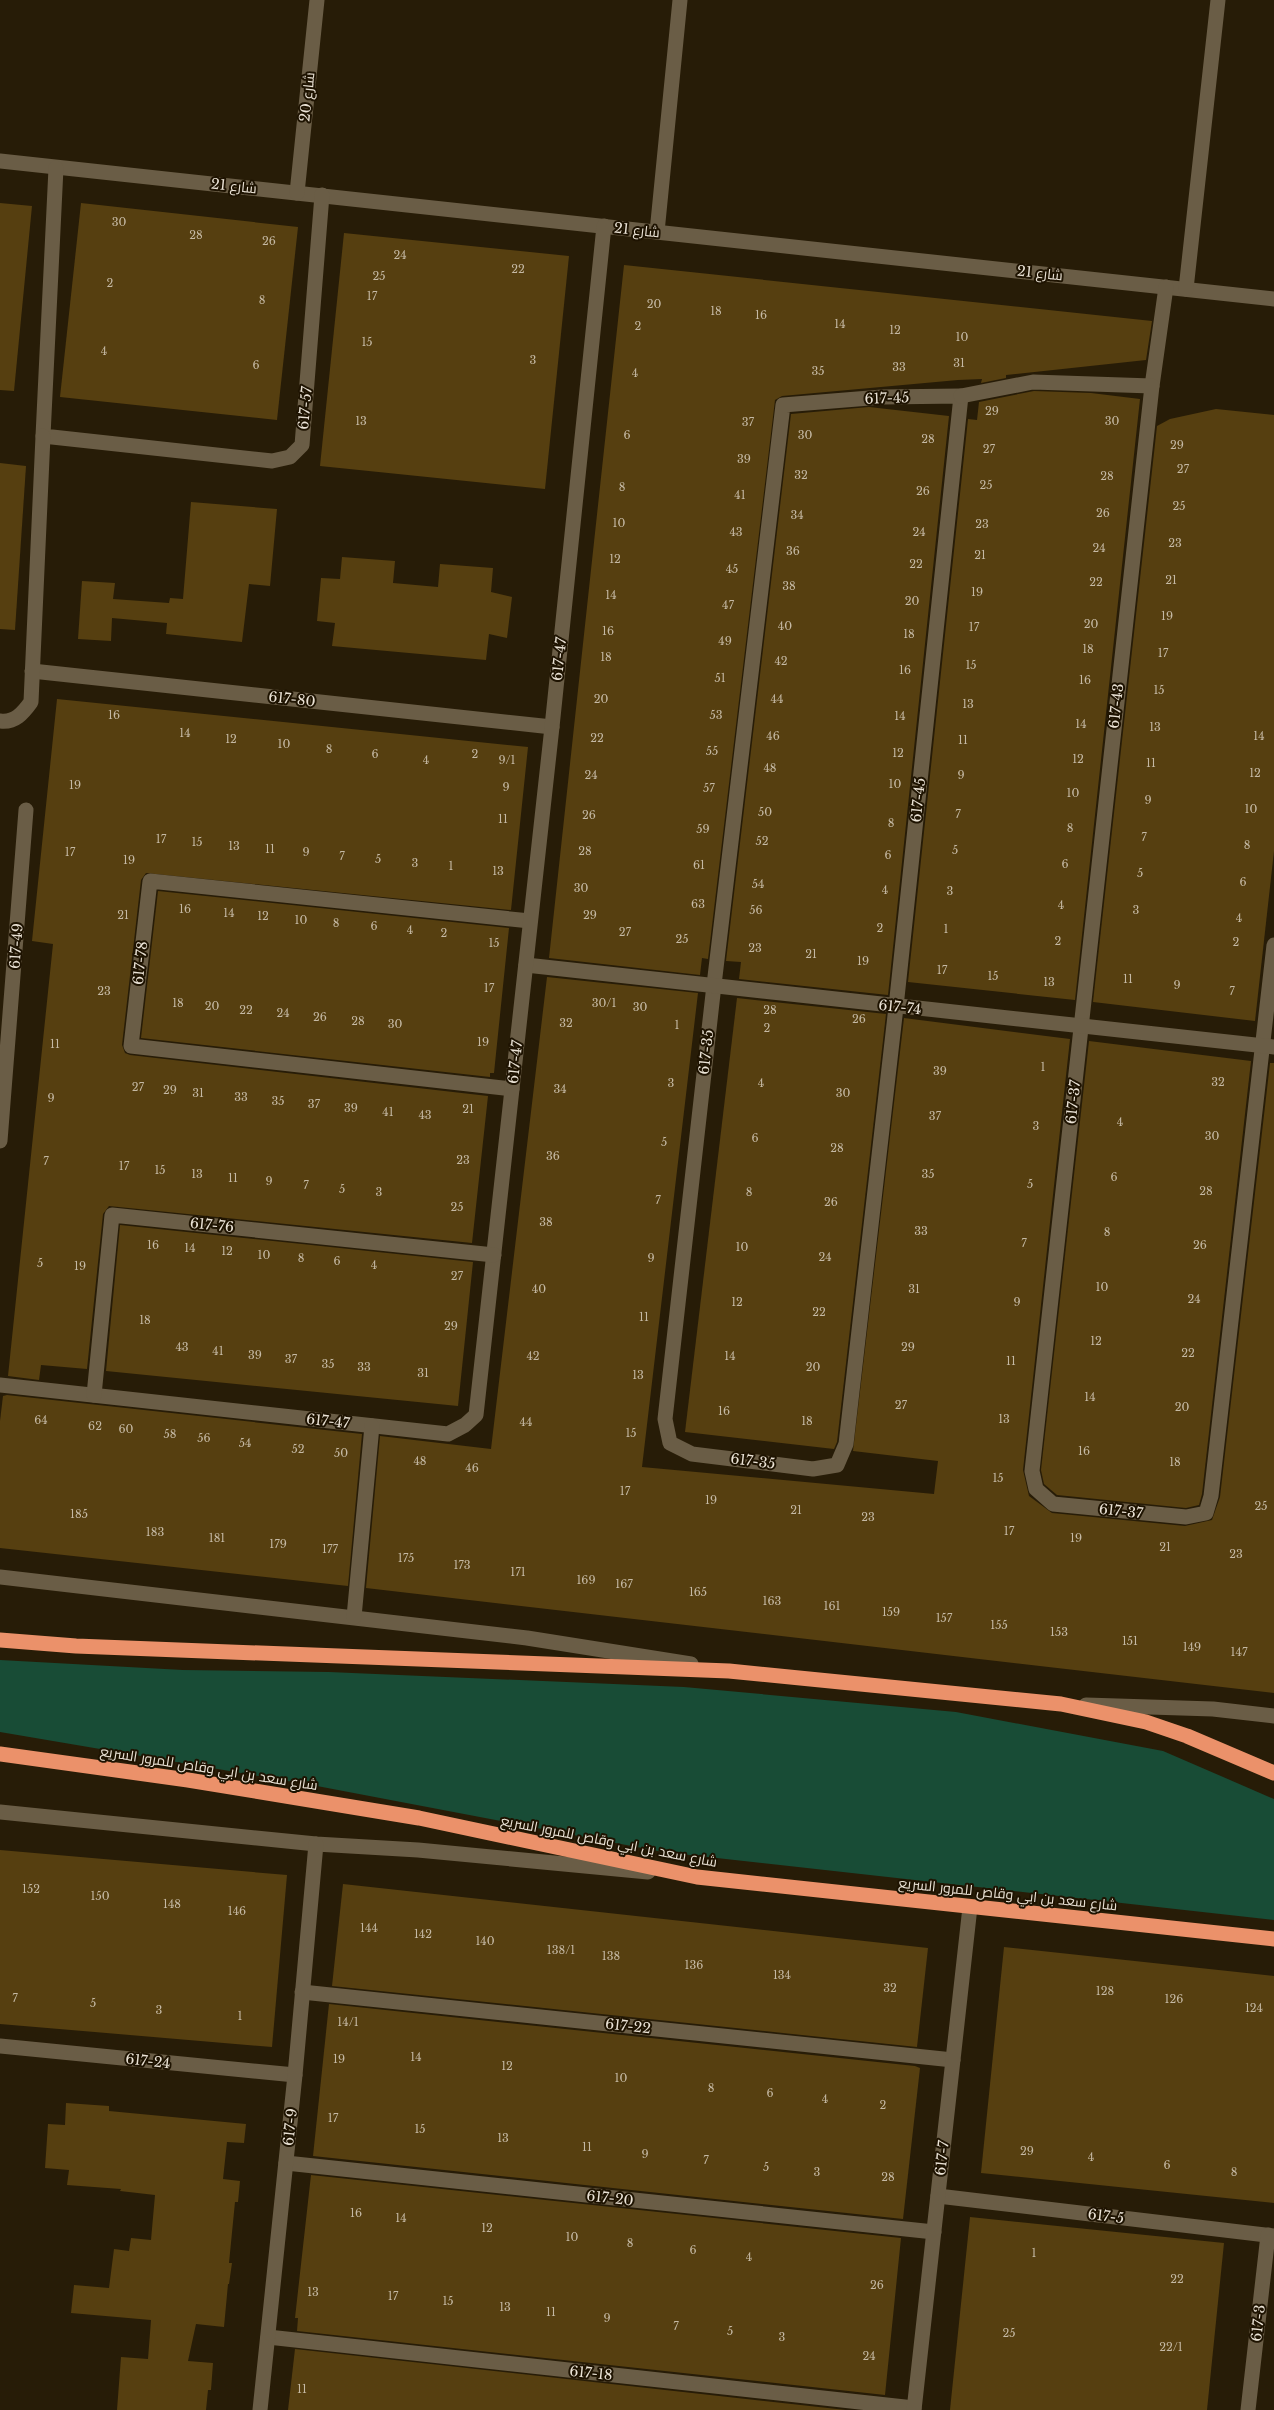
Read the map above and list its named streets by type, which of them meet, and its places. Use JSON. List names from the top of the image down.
{
  "streets": {
    "highway": ["شارع سعد بن ابي وقاص للمرور السريع"],
    "street": [
      "شارع 20",
      "شارع 21",
      "617-45",
      "617-57",
      "617-47",
      "617-80",
      "617-43",
      "617-49",
      "617-78",
      "617-74",
      "617-35",
      "617-37",
      "617-76",
      "617-22",
      "617-24",
      "617-9",
      "617-7",
      "617-20",
      "617-5",
      "617-3",
      "617-18"
    ]
  },
  "crossings": [
    ["شارع 20", "شارع 21"],
    ["شارع 21", "617-57"],
    ["شارع 21", "617-47"],
    ["شارع 21", "617-43"],
    ["617-45", "617-74"],
    ["617-45", "617-35"],
    ["617-47", "617-80"],
    ["617-47", "617-78"],
    ["617-47", "617-74"],
    ["617-47", "617-76"],
    ["617-43", "617-74"],
    ["617-43", "617-37"],
    ["617-74", "617-35"],
    ["617-74", "617-37"],
    ["شارع سعد بن ابي وقاص للمرور السريع", "617-7"],
    ["617-22", "617-9"],
    ["617-22", "617-7"],
    ["617-24", "617-9"],
    ["617-9", "617-20"],
    ["617-9", "617-18"],
    ["617-7", "617-20"],
    ["617-7", "617-5"],
    ["617-7", "617-18"],
    ["617-5", "617-3"]
  ],
  "house_numbers": [
    "30",
    "28",
    "26",
    "24",
    "22",
    "25",
    "2",
    "17",
    "8",
    "20",
    "18",
    "16",
    "14",
    "2",
    "12",
    "10",
    "15",
    "4",
    "3",
    "31",
    "6",
    "33",
    "35",
    "4",
    "29",
    "13",
    "30",
    "37",
    "6",
    "30",
    "28",
    "29",
    "27",
    "39",
    "27",
    "32",
    "28",
    "25",
    "8",
    "26",
    "41",
    "25",
    "26",
    "34",
    "10",
    "23",
    "43",
    "24",
    "23",
    "24",
    "36",
    "21",
    "12",
    "22",
    "45",
    "21",
    "22",
    "38",
    "19",
    "14",
    "20",
    "47",
    "19",
    "20",
    "40",
    "17",
    "16",
    "18",
    "49",
    "18",
    "17",
    "18",
    "42",
    "15",
    "16",
    "51",
    "16",
    "15",
    "20",
    "44",
    "13",
    "16",
    "53",
    "14",
    "14",
    "13",
    "14",
    "46",
    "14",
    "22",
    "12",
    "11",
    "10",
    "8",
    "55",
    "12",
    "6",
    "2",
    "12",
    "4",
    "9/1",
    "11",
    "48",
    "12",
    "24",
    "9",
    "10",
    "19",
    "9",
    "57",
    "10",
    "9",
    "10",
    "50",
    "7",
    "26",
    "11",
    "8",
    "8",
    "59",
    "7",
    "17",
    "52",
    "15",
    "8",
    "13",
    "11",
    "5",
    "28",
    "17",
    "9",
    "6",
    "7",
    "5",
    "19",
    "3",
    "6",
    "61",
    "1",
    "13",
    "5",
    "6",
    "54",
    "30",
    "4",
    "3",
    "63",
    "4",
    "16",
    "56",
    "3",
    "14",
    "21",
    "29",
    "12",
    "4",
    "10",
    "8",
    "6",
    "2",
    "1",
    "4",
    "27",
    "2",
    "25",
    "2",
    "2",
    "15",
    "23",
    "21",
    "19",
    "17",
    "15",
    "11",
    "13",
    "9",
    "17",
    "23",
    "7",
    "18",
    "30/1",
    "20",
    "30",
    "22",
    "28",
    "24",
    "26",
    "26",
    "28",
    "32",
    "30",
    "1",
    "2",
    "19",
    "11",
    "1",
    "39",
    "32",
    "3",
    "4",
    "27",
    "34",
    "29",
    "31",
    "30",
    "33",
    "9",
    "35",
    "37",
    "39",
    "21",
    "41",
    "43",
    "37",
    "4",
    "3",
    "30",
    "6",
    "5",
    "28",
    "36",
    "23",
    "7",
    "17",
    "15",
    "13",
    "35",
    "6",
    "11",
    "9",
    "5",
    "7",
    "5",
    "28",
    "3",
    "8",
    "7",
    "26",
    "25",
    "38",
    "33",
    "8",
    "7",
    "16",
    "26",
    "10",
    "14",
    "12",
    "10",
    "24",
    "8",
    "9",
    "6",
    "5",
    "4",
    "19",
    "27",
    "10",
    "40",
    "31",
    "24",
    "12",
    "9",
    "22",
    "11",
    "18",
    "29",
    "12",
    "43",
    "29",
    "41",
    "22",
    "39",
    "42",
    "14",
    "37",
    "11",
    "35",
    "33",
    "20",
    "31",
    "13",
    "14",
    "27",
    "20",
    "16",
    "13",
    "64",
    "18",
    "44",
    "62",
    "60",
    "15",
    "58",
    "56",
    "54",
    "52",
    "16",
    "50",
    "48",
    "18",
    "46",
    "15",
    "17",
    "19",
    "25",
    "21",
    "185",
    "23",
    "17",
    "183",
    "181",
    "19",
    "179",
    "21",
    "177",
    "23",
    "175",
    "173",
    "171",
    "169",
    "167",
    "165",
    "163",
    "161",
    "159",
    "157",
    "155",
    "153",
    "151",
    "149",
    "147",
    "152",
    "150",
    "148",
    "146",
    "144",
    "142",
    "140",
    "138/1",
    "138",
    "136",
    "134",
    "32",
    "128",
    "7",
    "126",
    "5",
    "124",
    "3",
    "1",
    "14/1",
    "14",
    "19",
    "12",
    "10",
    "8",
    "6",
    "4",
    "2",
    "17",
    "15",
    "13",
    "11",
    "29",
    "9",
    "4",
    "7",
    "6",
    "5",
    "3",
    "8",
    "28",
    "16",
    "14",
    "12",
    "10",
    "8",
    "6",
    "1",
    "4",
    "22",
    "26",
    "13",
    "17",
    "15",
    "13",
    "11",
    "9",
    "7",
    "5",
    "25",
    "3",
    "22/1",
    "24",
    "11"
  ]
}
